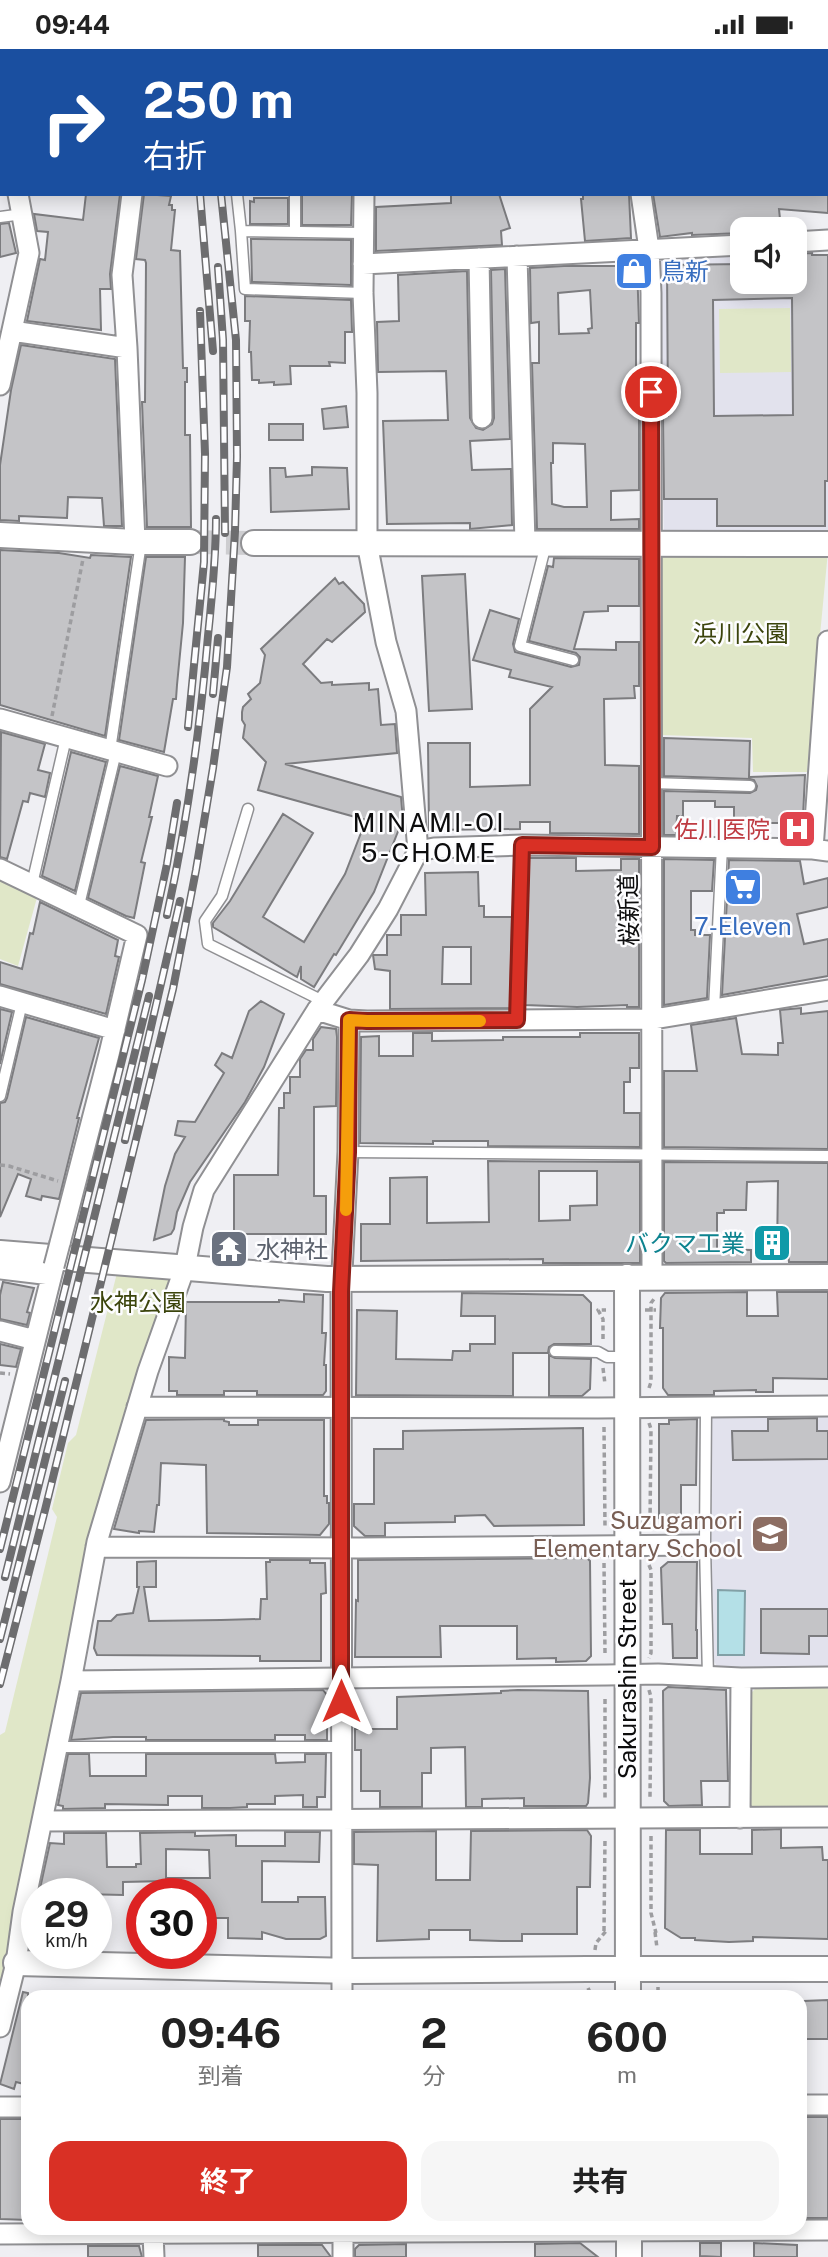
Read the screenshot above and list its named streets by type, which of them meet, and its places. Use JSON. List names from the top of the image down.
{
  "streets": {
    "street": ["桜新道", "Sakurashin Street"]
  },
  "districts": ["MINAMI-OI 5-CHOME"],
  "parks": ["浜川公園", "水神公園"],
  "places": {
    "shop": ["鳥新"],
    "hospital": ["佐川医院"],
    "supermarket": ["7-Eleven"],
    "building": ["バクマ工業"],
    "temple": ["水神社"],
    "school or university": ["Suzugamori Elementary School"]
  },
  "page": {
    "status": "09:44",
    "turn": ["250 m", "右折"],
    "speed": "29 km/h",
    "limit": "30",
    "eta": [
      "09:46",
      "到着",
      "2",
      "分",
      "600",
      "m"
    ],
    "buttons": ["終了", "共有"]
  }
}
